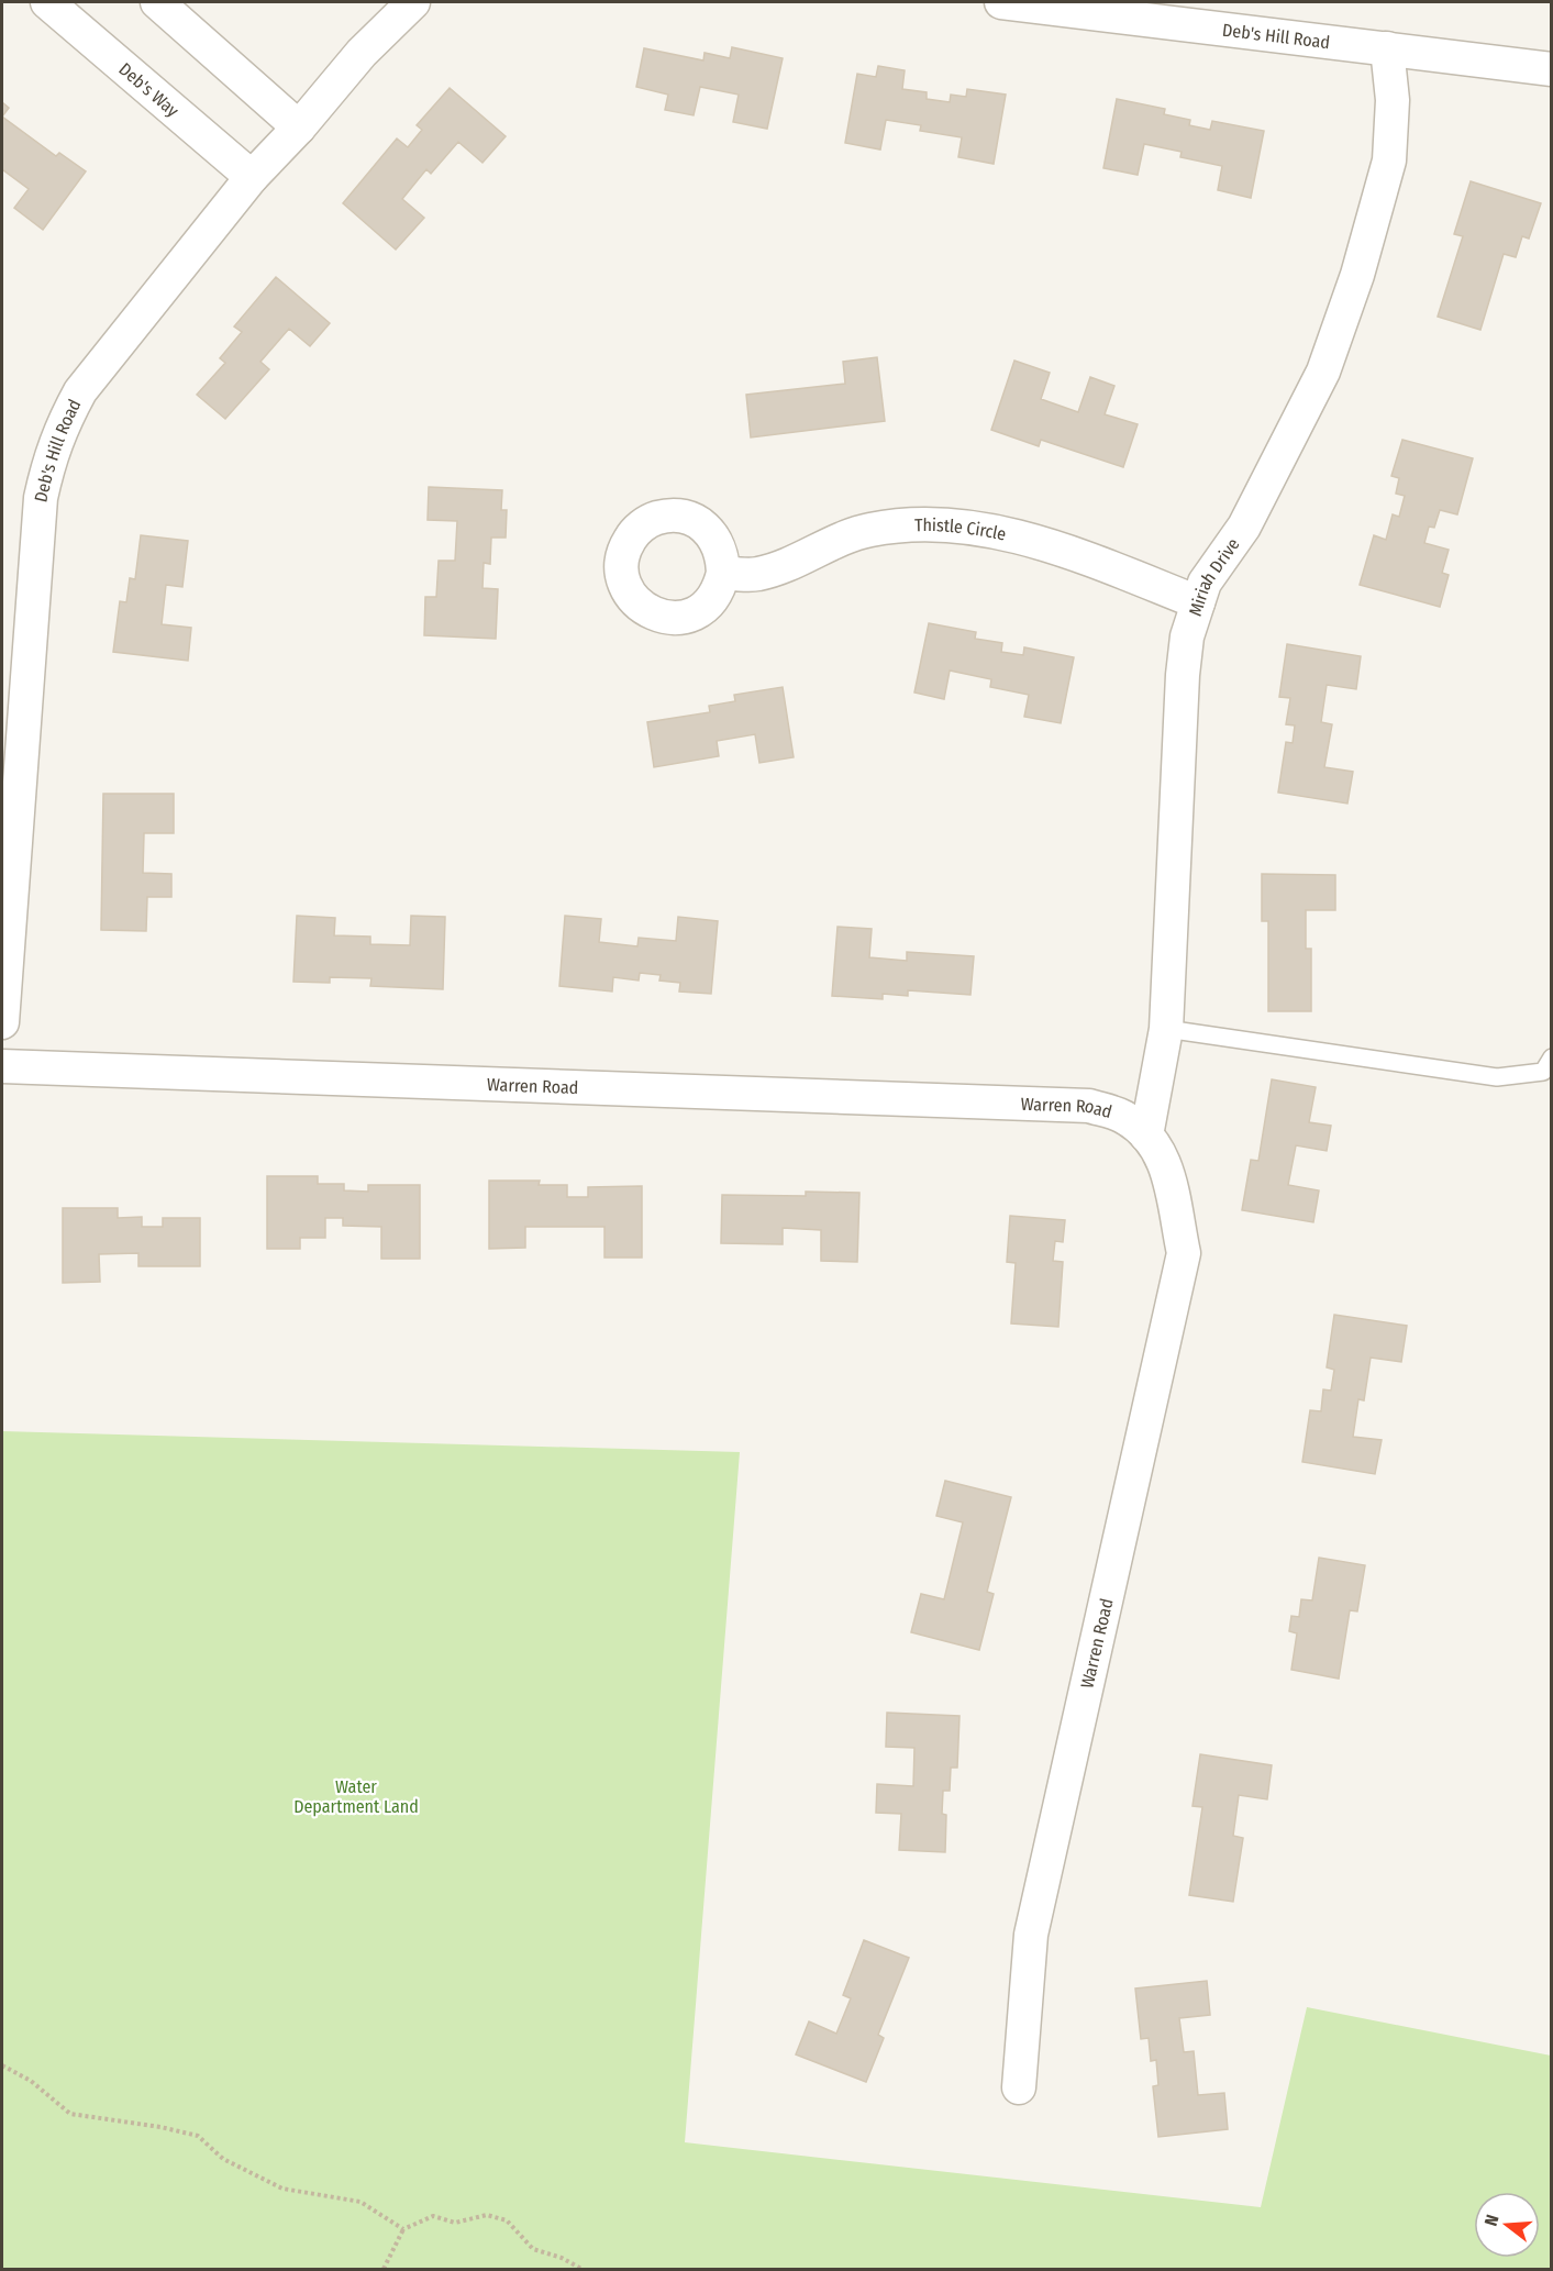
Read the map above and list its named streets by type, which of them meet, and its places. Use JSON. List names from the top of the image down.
{
  "streets": {
    "street": [
      "Deb's Hill Road",
      "Deb's Way",
      "Thistle Circle",
      "Miriah Drive",
      "Warren Road"
    ]
  },
  "crossings": [
    ["Deb's Hill Road", "Deb's Way"],
    ["Deb's Hill Road", "Miriah Drive"],
    ["Thistle Circle", "Miriah Drive"],
    ["Miriah Drive", "Warren Road"]
  ],
  "parks": ["Water Department Land"],
  "north": "left"
}
